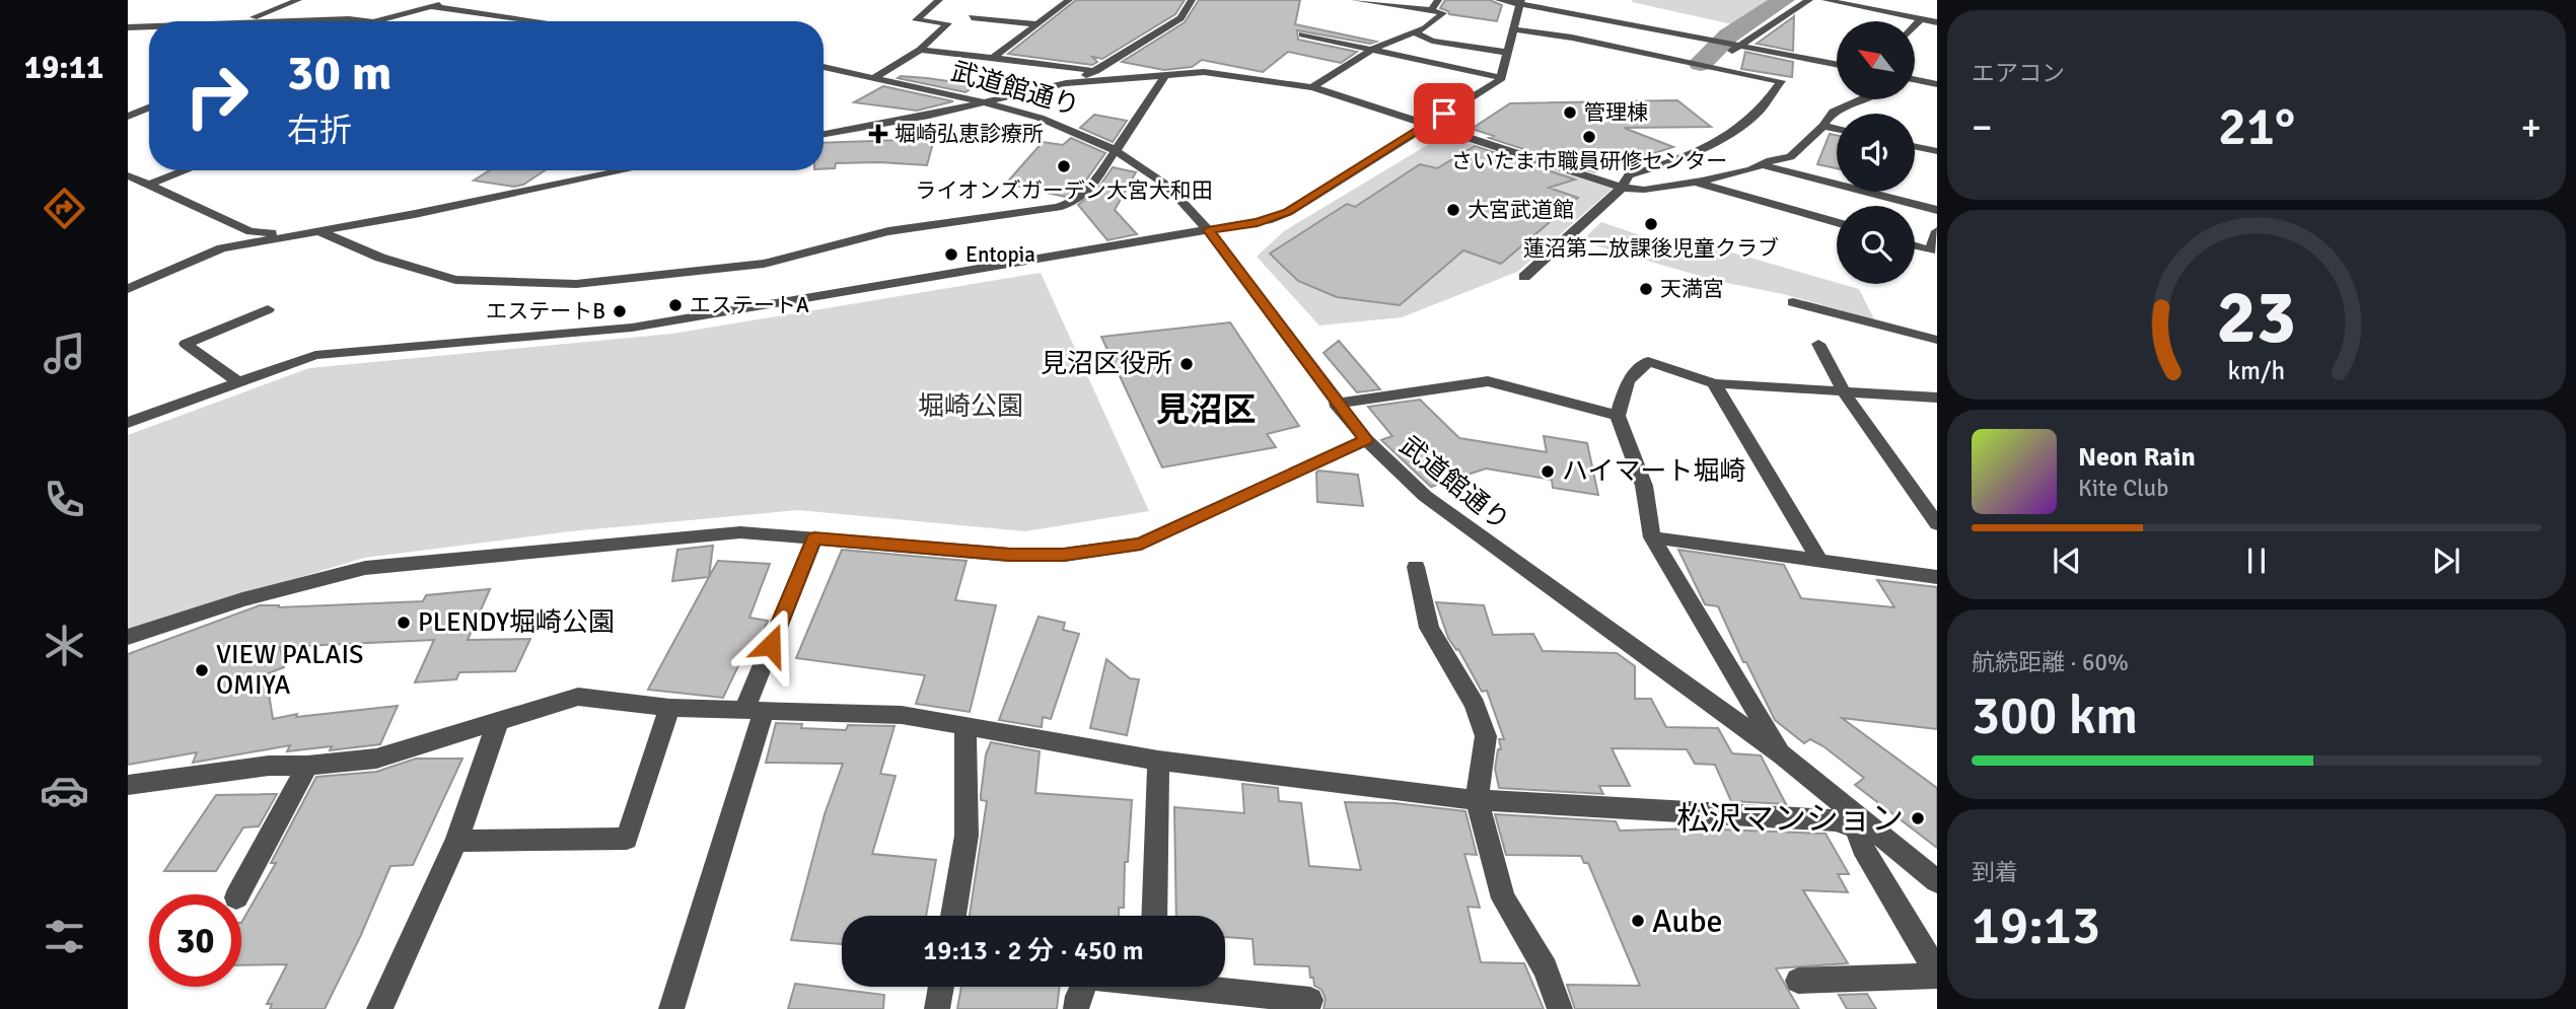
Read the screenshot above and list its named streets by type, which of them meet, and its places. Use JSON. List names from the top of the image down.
{
  "streets": {
    "street": ["武道館通り"]
  },
  "districts": ["見沼区"],
  "parks": ["堀崎公園"],
  "places": {
    "other": [
      "管理棟",
      "さいたま市職員研修センター",
      "ライオンズガーデン大宮大和田",
      "大宮武道館",
      "蓮沼第二放課後児童クラブ",
      "Entopia",
      "天満宮",
      "エステートA",
      "エステートB",
      "見沼区役所",
      "ハイマート堀崎",
      "PLENDY堀崎公園",
      "VIEW PALAIS OMIYA",
      "松沢マンション",
      "Aube"
    ],
    "health": ["堀崎弘恵診療所"]
  },
  "north": "top left",
  "page": {
    "tabs": "19:11",
    "tile": [
      "エアコン",
      ["航続距離 · 60%", "300 km"],
      ["到着", "19:13"]
    ],
    "turn": ["30 m", "右折"],
    "heat": ["−", "21°", "+"],
    "song": ["Neon Rain", "Kite Club"],
    "limit": "30",
    "trip": "19:13 · 2 分 · 450 m",
    "gauge": ["23", "km/h"]
  }
}
